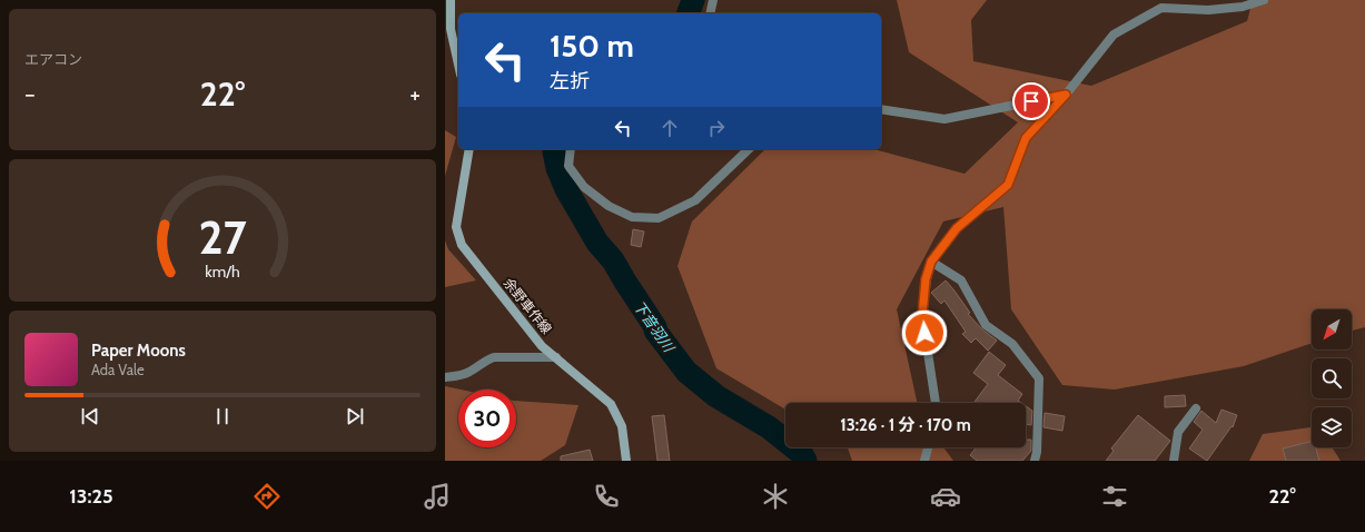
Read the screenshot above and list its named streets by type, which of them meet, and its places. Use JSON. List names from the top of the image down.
{
  "streets": {
    "main road": ["余野車作線"]
  },
  "water": ["下音羽川"],
  "north": "bottom left",
  "page": {
    "tile": "エアコン",
    "turn": ["150 m", "左折"],
    "heat": ["−", "22°", "+"],
    "song": ["Paper Moons", "Ada Vale"],
    "limit": "30",
    "trip": "13:26 · 1 分 · 170 m",
    "tabs": ["13:25", "22°"],
    "gauge": ["27", "km/h"]
  }
}
